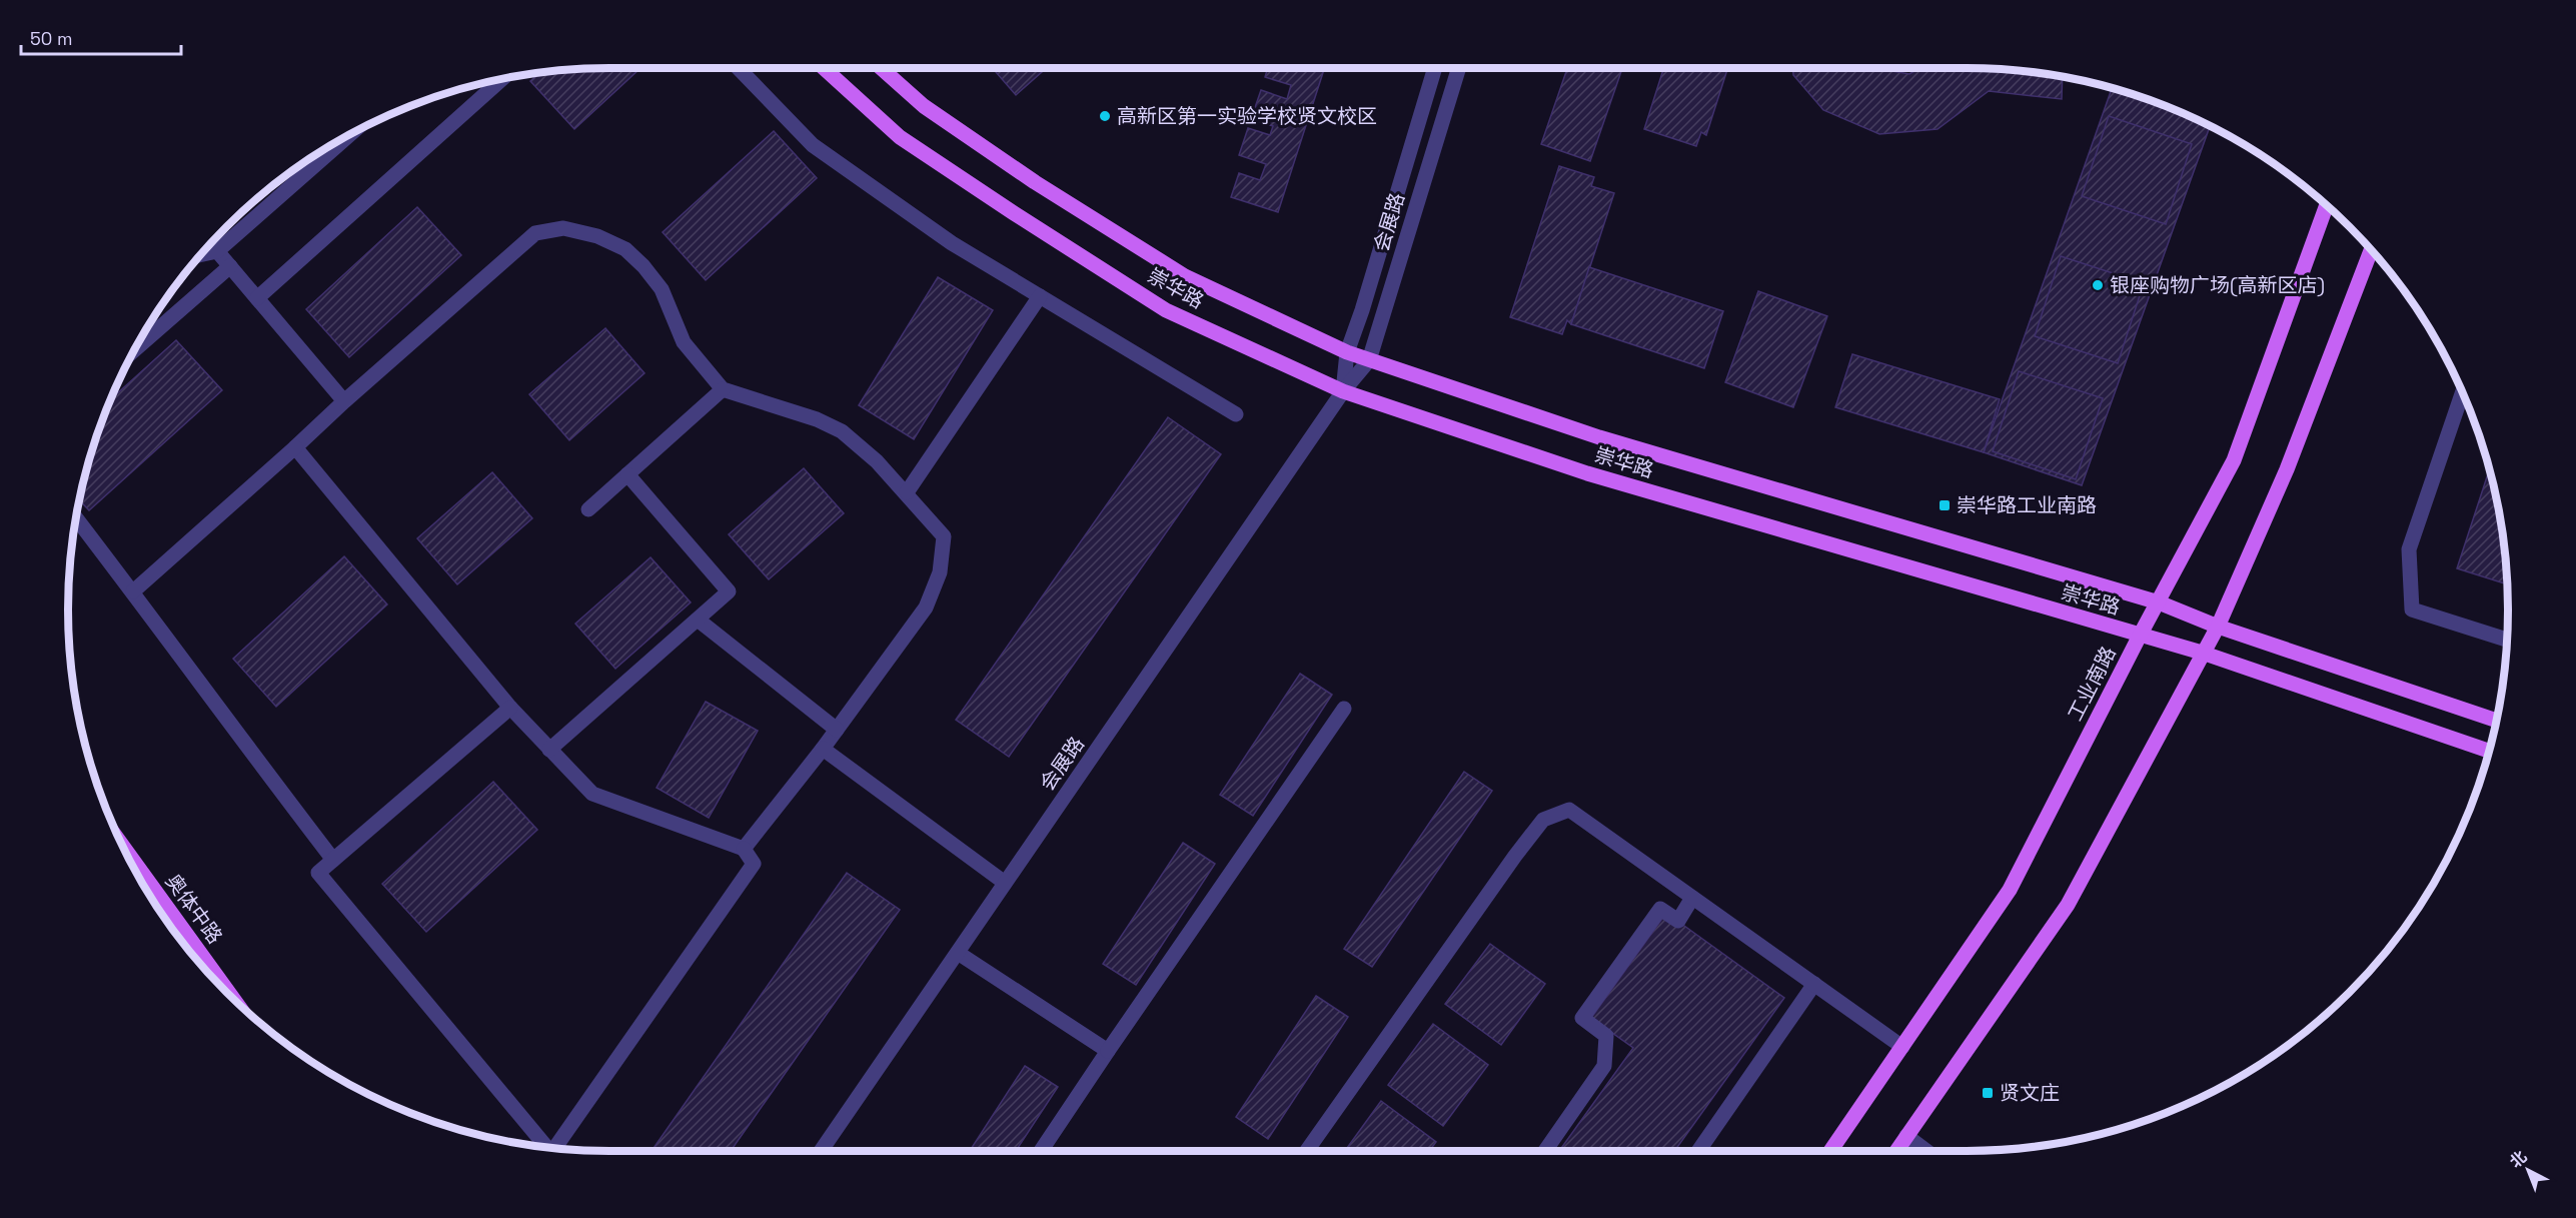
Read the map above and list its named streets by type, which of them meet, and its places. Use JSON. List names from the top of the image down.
{
  "streets": {
    "main road": ["崇华路", "工业南路", "奥体中路"],
    "street": ["会展路"]
  },
  "crossings": [
    ["会展路", "崇华路"],
    ["崇华路", "工业南路"]
  ],
  "places": {
    "other": ["高新区第一实验学校贤文校区", "银座购物广场(高新区店)"],
    "transit": ["崇华路工业南路", "贤文庄"]
  },
  "scale_bar": "50 m",
  "north": "top left"
}
